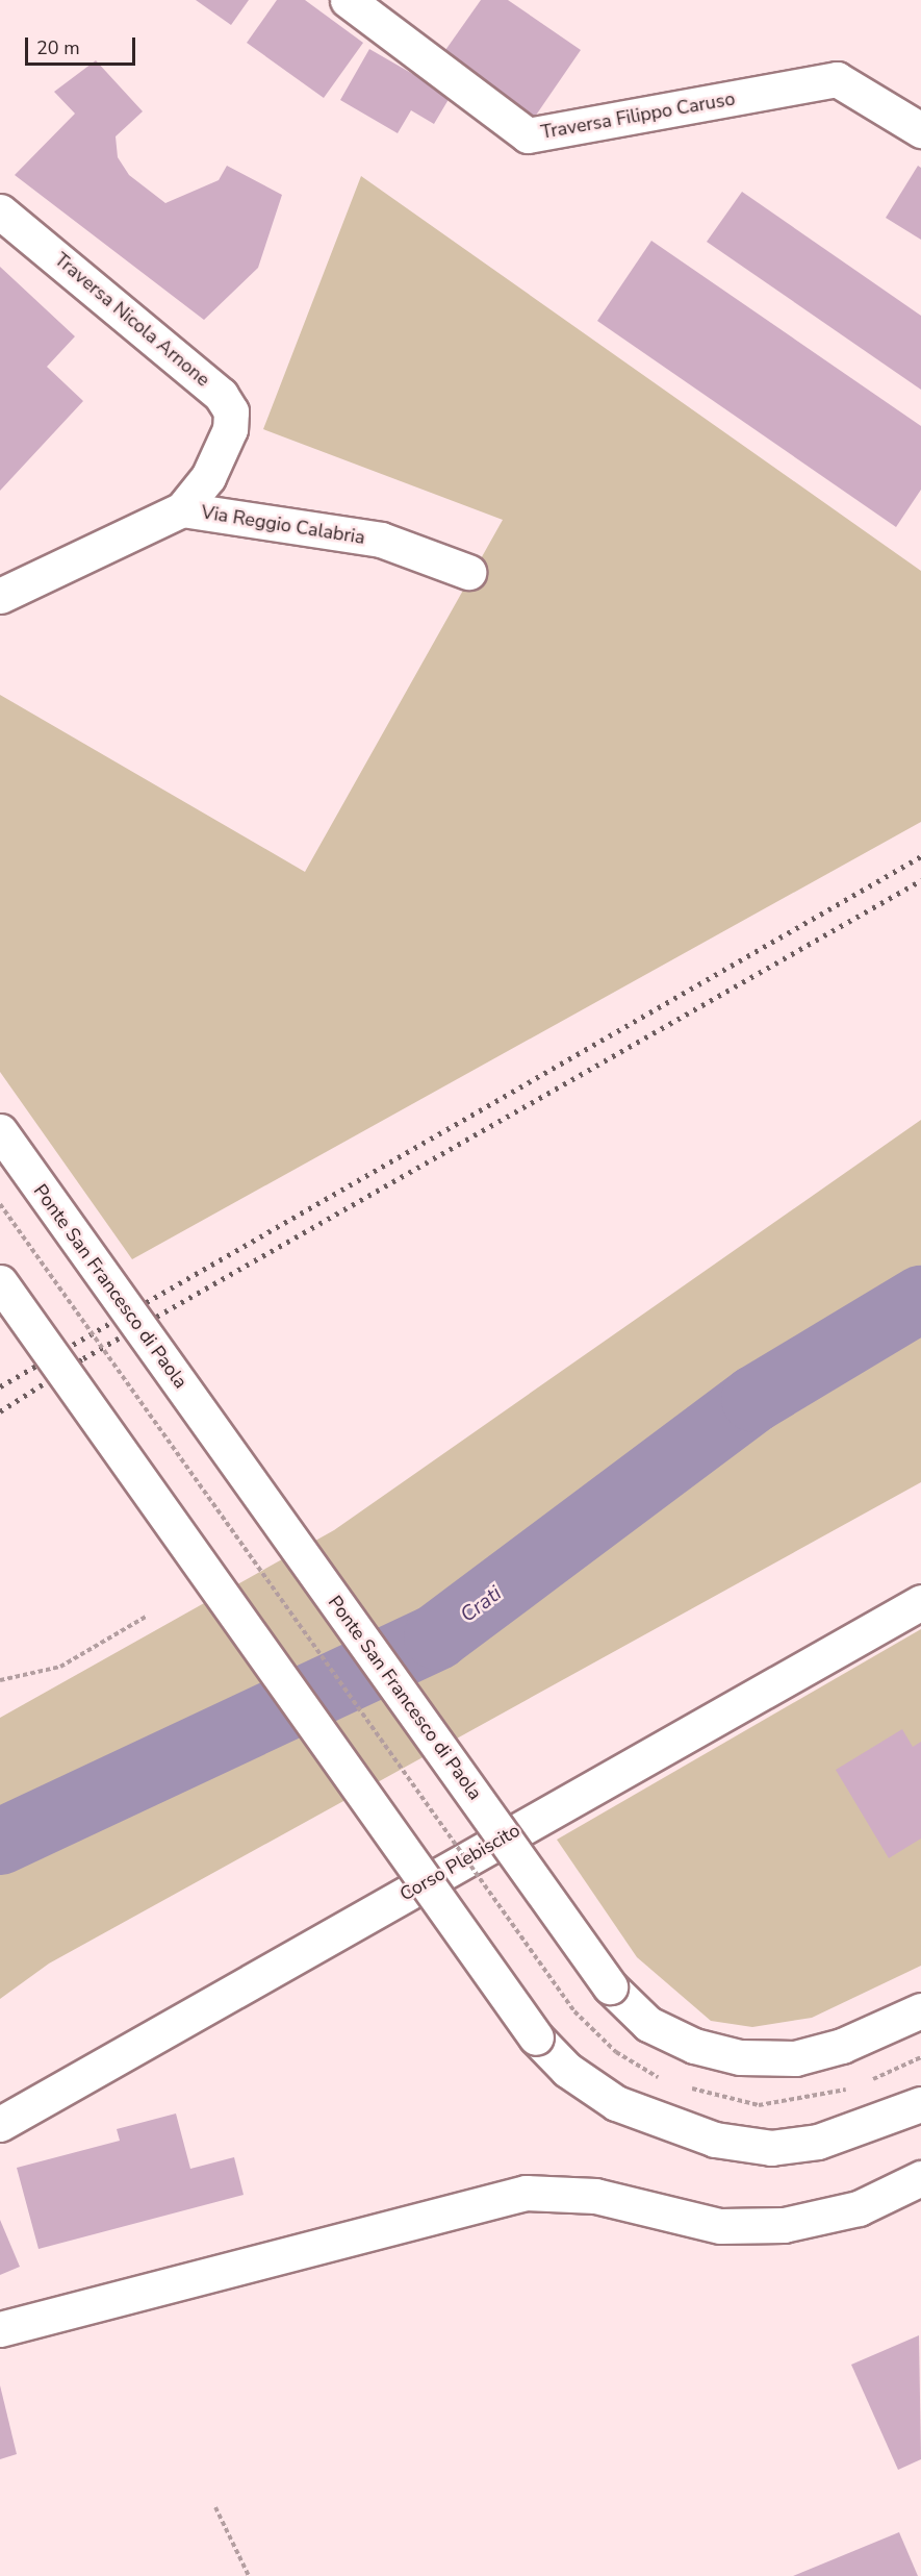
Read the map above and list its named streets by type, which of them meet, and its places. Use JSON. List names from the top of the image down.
{
  "streets": {
    "street": [
      "Traversa Filippo Caruso",
      "Traversa Nicola Arnone",
      "Via Reggio Calabria",
      "Ponte San Francesco di Paola",
      "Corso Plebiscito"
    ]
  },
  "crossings": [
    ["Traversa Nicola Arnone", "Via Reggio Calabria"]
  ],
  "water": ["Crati"],
  "scale_bar": "20 m"
}
